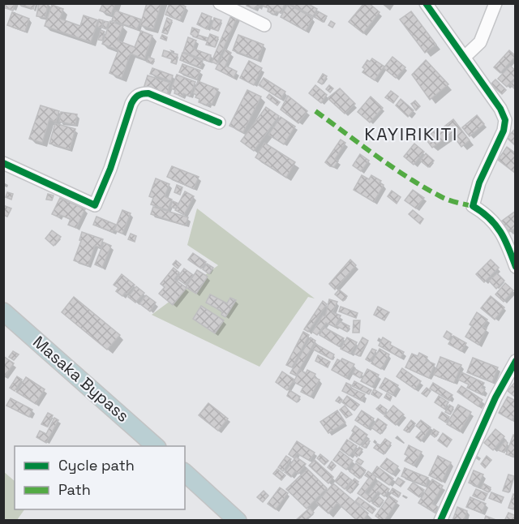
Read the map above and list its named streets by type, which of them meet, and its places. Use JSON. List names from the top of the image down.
{
  "streets": {
    "highway": ["Masaka Bypass"]
  },
  "districts": ["KAYIRIKITI"],
  "legend": ["Cycle path", "Path"]
}
